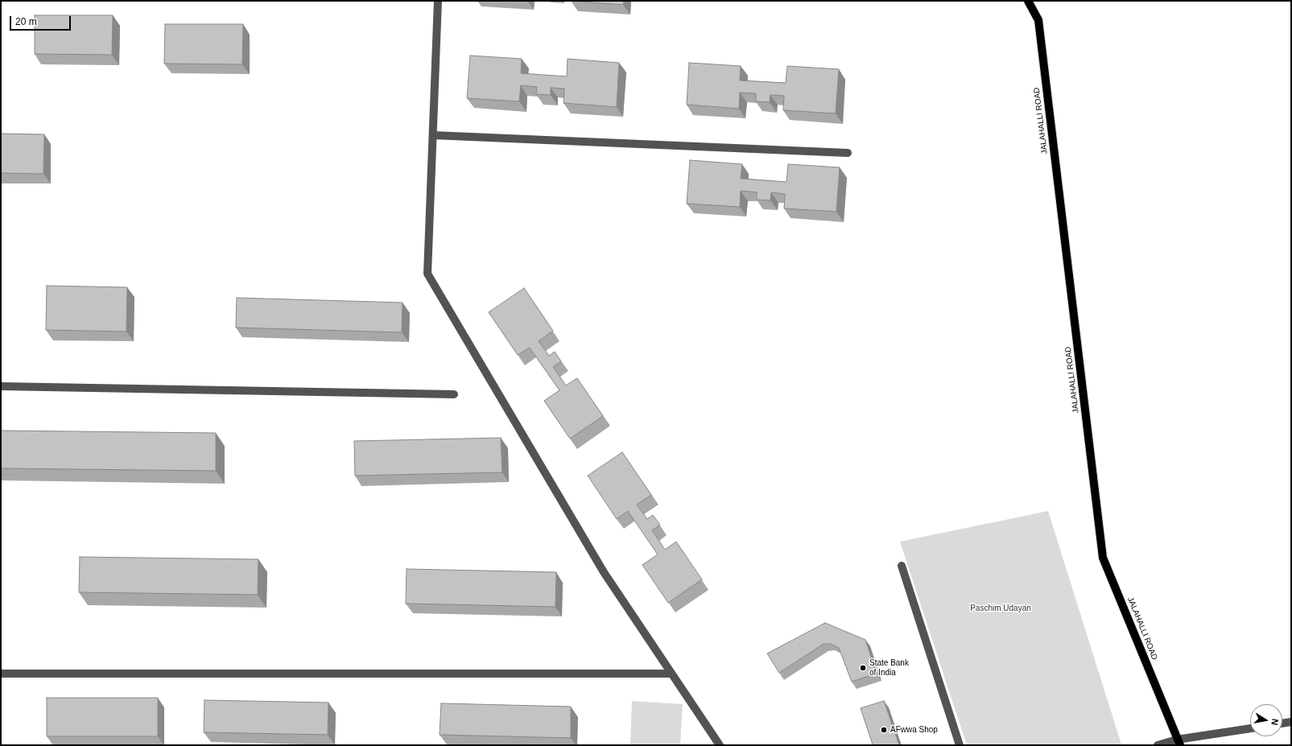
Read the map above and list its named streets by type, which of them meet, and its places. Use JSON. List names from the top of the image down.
{
  "streets": {
    "main road": ["JALAHALLI ROAD"]
  },
  "parks": ["Paschim Udayan"],
  "places": ["State Bank of India", "AFwwa Shop"],
  "scale_bar": "20 m",
  "north": "right"
}
